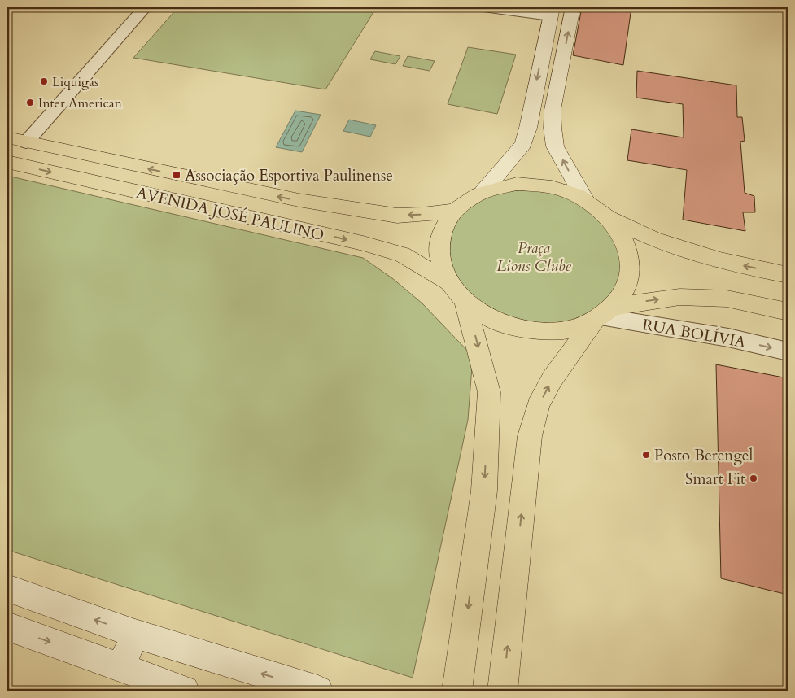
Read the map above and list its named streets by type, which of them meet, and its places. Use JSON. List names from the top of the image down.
{
  "streets": {
    "main road": ["AVENIDA JOSÉ PAULINO"],
    "street": ["RUA BOLÍVIA"]
  },
  "one_way": ["RUA BOLÍVIA"],
  "parks": ["Praça Lions Clube"],
  "places": {
    "other": [
      "Liquigás",
      "Inter American",
      "Posto Berengel",
      "Smart Fit"
    ],
    "transit": ["Associação Esportiva Paulinense"]
  }
}
